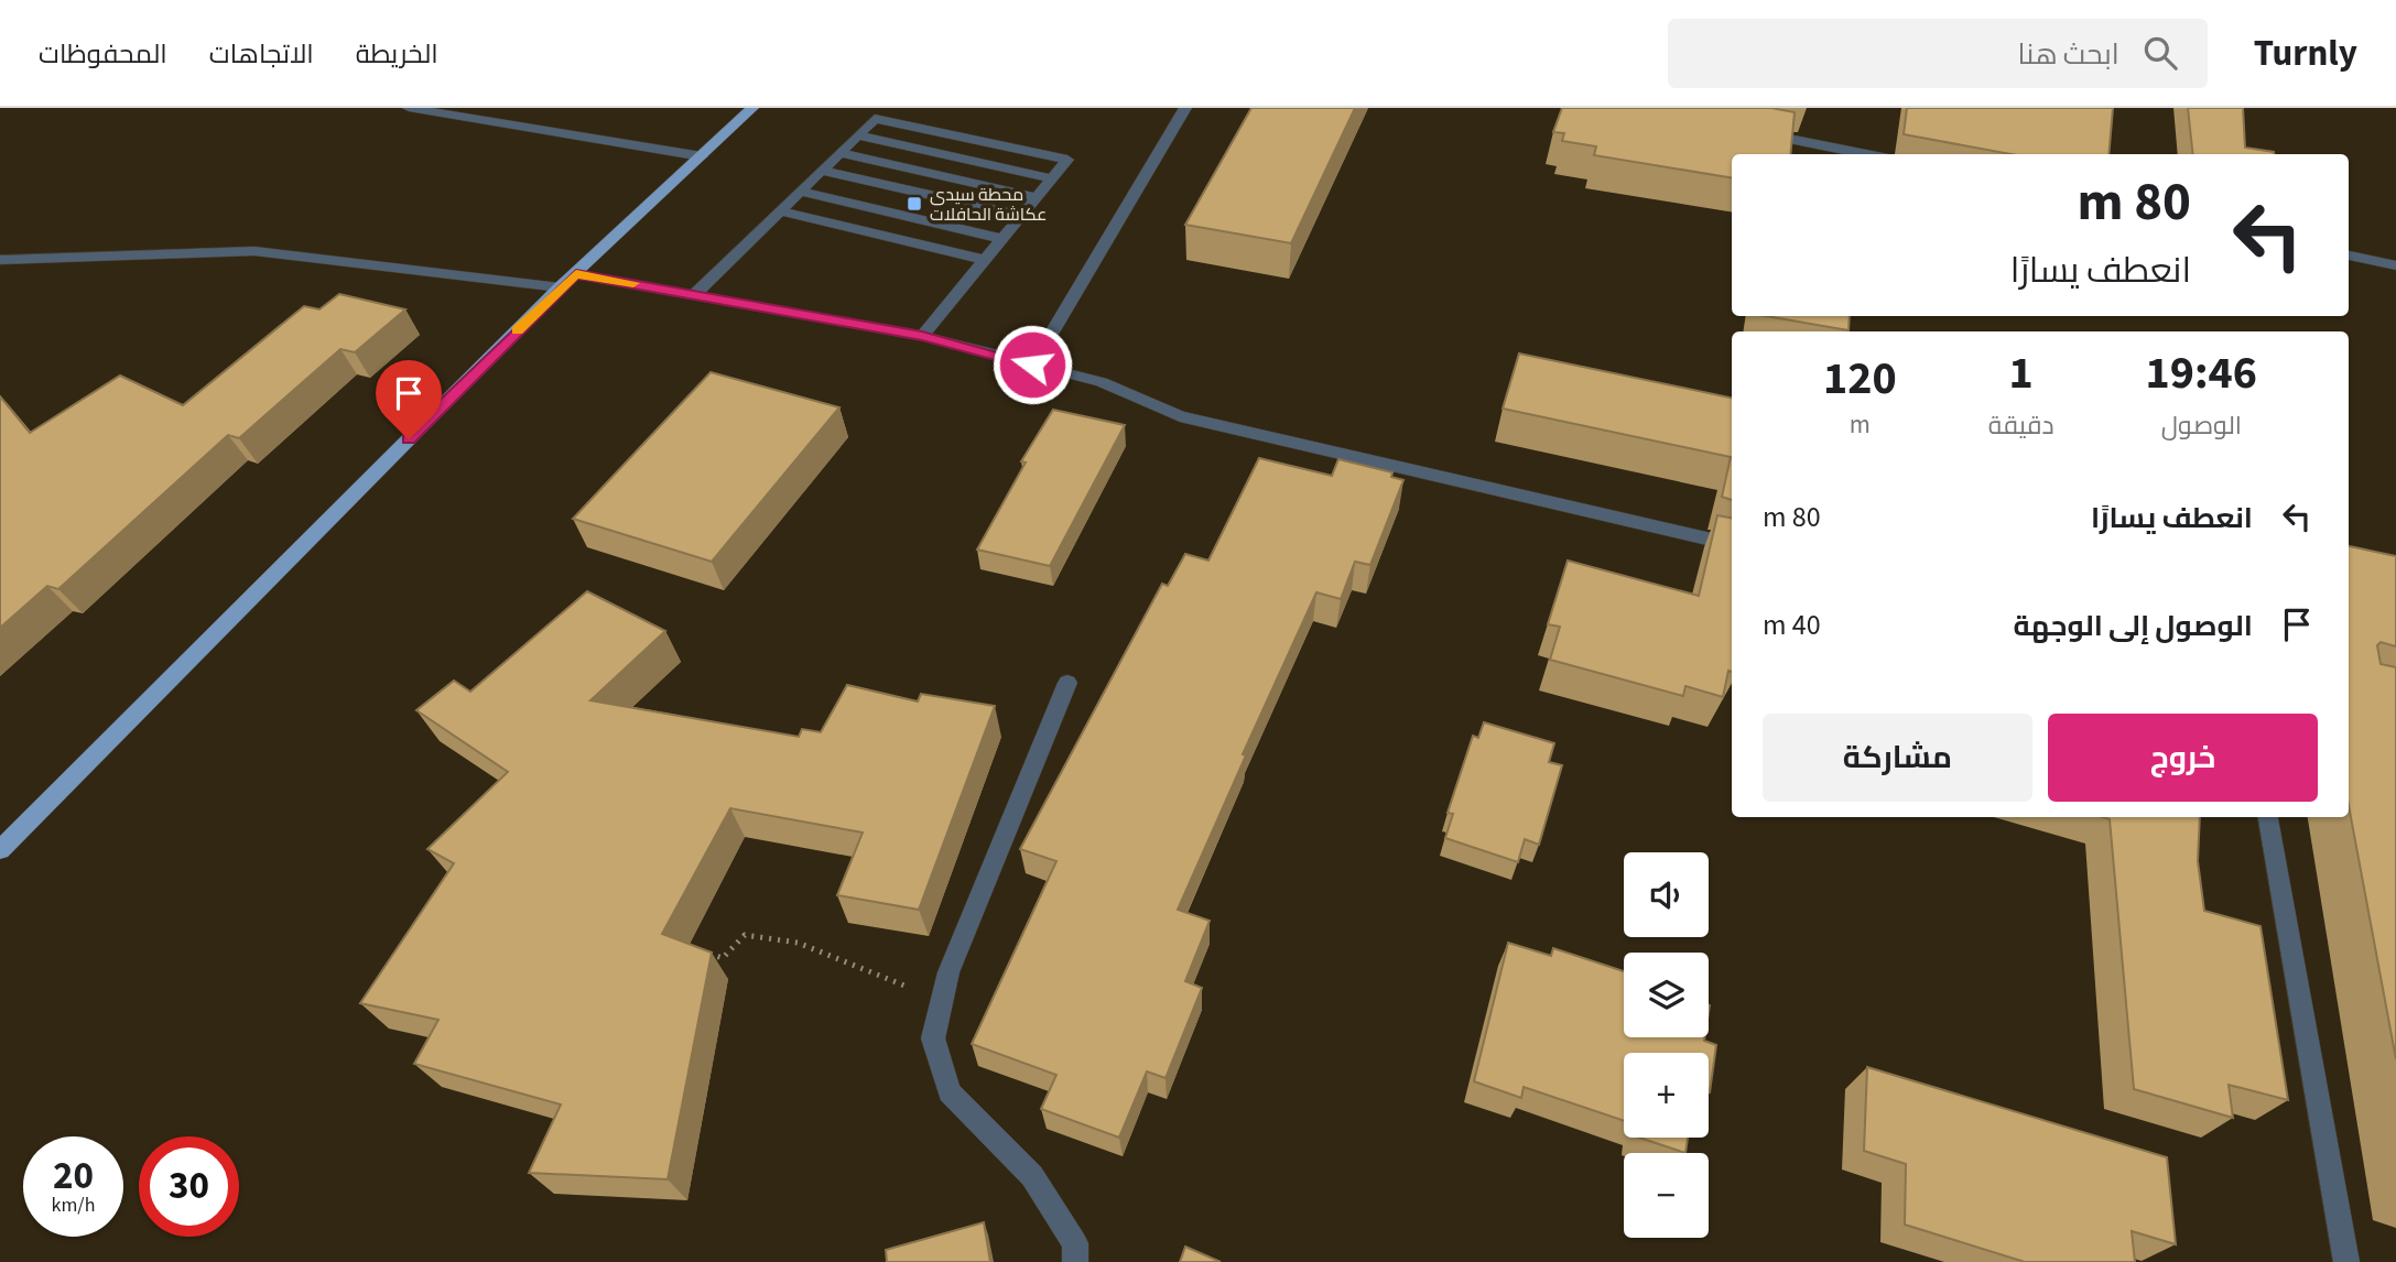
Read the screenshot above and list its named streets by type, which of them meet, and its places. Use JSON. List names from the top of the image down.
{
  "places": {
    "transit": ["محطة سيدي عكاشة الحافلات"]
  },
  "page": {
    "header": "Turnly",
    "search": "ابحث هنا",
    "nav": ["الخريطة", "الاتجاهات", "المحفوظات"],
    "turn": ["80 m", "انعطف يسارًا"],
    "eta": [
      "19:46",
      "الوصول",
      "1",
      "دقيقة",
      "120",
      "m"
    ],
    "list": [
      {
        "name": "انعطف يسارًا",
        "value": "80 m"
      },
      {
        "name": "الوصول إلى الوجهة",
        "value": "40 m"
      }
    ],
    "buttons": ["خروج", "مشاركة"],
    "map_buttons": ["+", "−"],
    "speed": "20 km/h",
    "limit": "30"
  }
}
